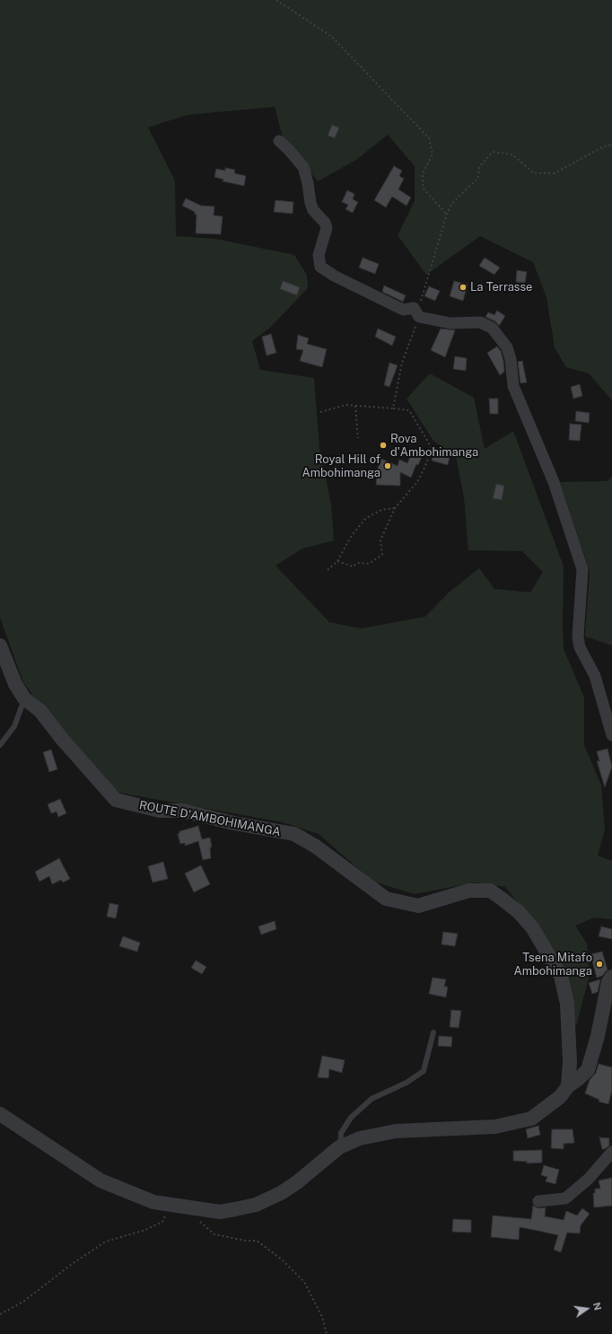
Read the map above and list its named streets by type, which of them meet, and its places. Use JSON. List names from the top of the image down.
{
  "streets": {
    "street": ["ROUTE D'AMBOHIMANGA"]
  },
  "places": [
    "La Terrasse",
    "Rova d'Ambohimanga",
    "Royal Hill of Ambohimanga",
    "Tsena Mitafo Ambohimanga"
  ],
  "north": "right"
}
